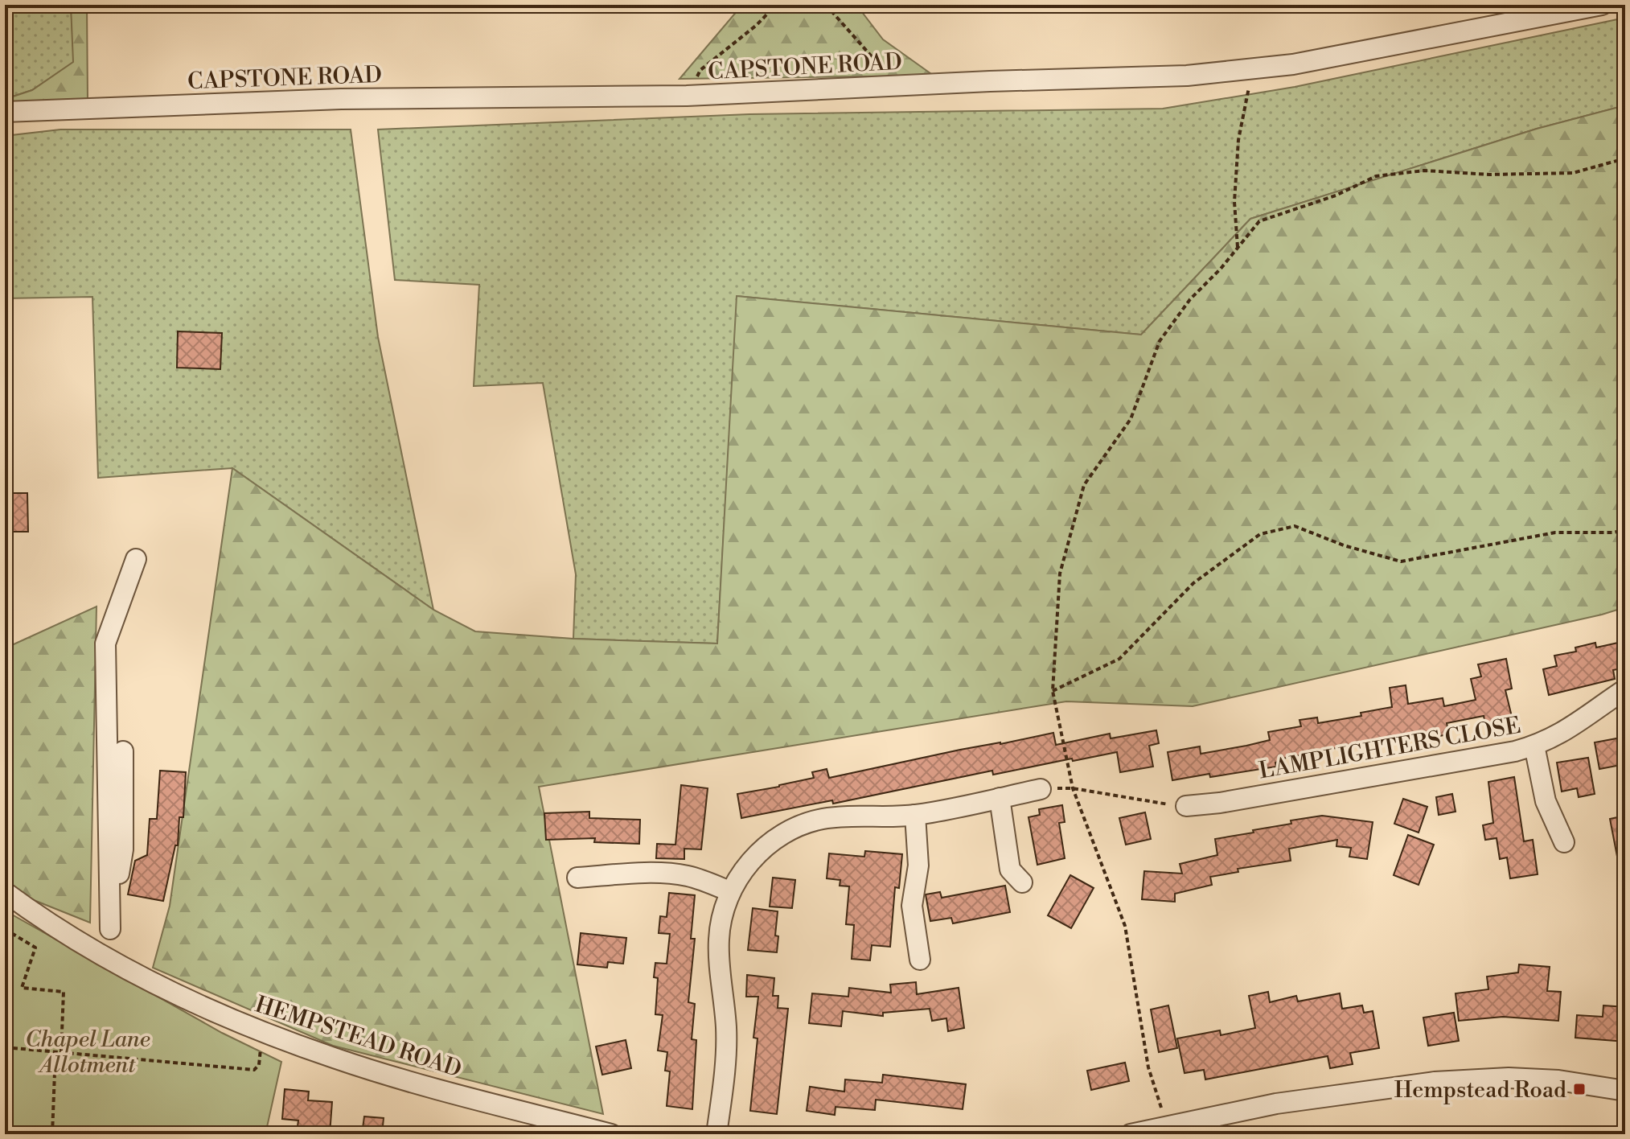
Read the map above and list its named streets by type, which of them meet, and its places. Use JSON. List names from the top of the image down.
{
  "streets": {
    "street": ["CAPSTONE ROAD", "LAMPLIGHTERS CLOSE", "HEMPSTEAD ROAD"]
  },
  "parks": ["Chapel Lane Allotment"],
  "places": {
    "transit": ["Hempstead Road"]
  }
}
